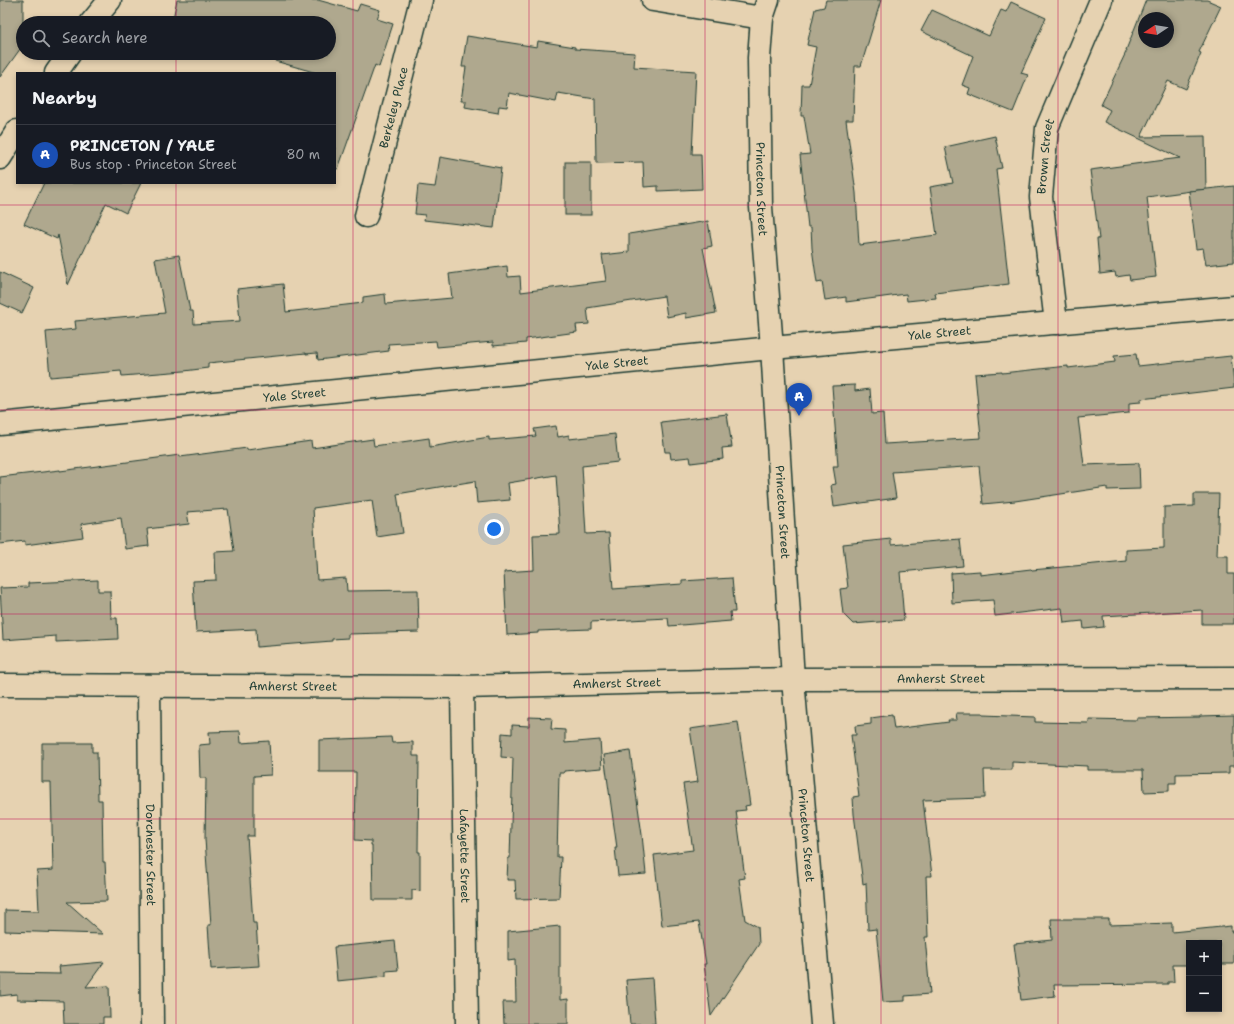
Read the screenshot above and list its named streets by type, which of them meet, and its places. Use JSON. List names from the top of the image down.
{
  "streets": {
    "street": [
      "Berkeley Place",
      "Brown Street",
      "Princeton Street",
      "Yale Street",
      "Amherst Street",
      "Dorchester Street",
      "Lafayette Street"
    ]
  },
  "crossings": [
    ["Brown Street", "Yale Street"],
    ["Princeton Street", "Yale Street"],
    ["Princeton Street", "Amherst Street"],
    ["Amherst Street", "Dorchester Street"],
    ["Amherst Street", "Lafayette Street"]
  ],
  "north": "left",
  "page": {
    "search": "Search here",
    "heading": "Nearby",
    "list": [
      {
        "mark": "A",
        "name": "PRINCETON / YALE",
        "note": "Bus stop · Princeton Street",
        "value": "80 m"
      }
    ],
    "pins": "A",
    "map_buttons": ["+", "−"]
  }
}
